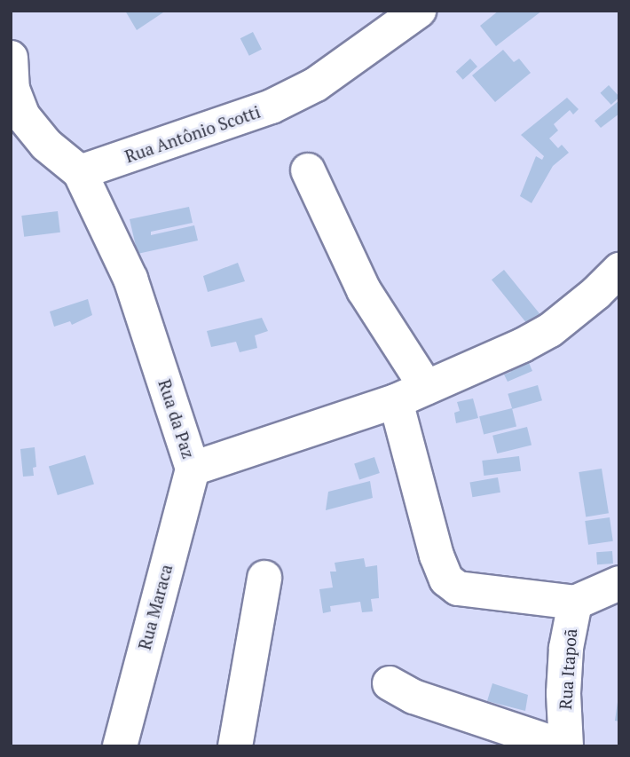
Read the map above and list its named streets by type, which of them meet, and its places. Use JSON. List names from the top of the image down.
{
  "streets": {
    "street": [
      "Rua Antônio Scotti",
      "Rua da Paz",
      "Rua Maraca",
      "Rua Itapoã"
    ]
  },
  "crossings": [
    ["Rua Antônio Scotti", "Rua da Paz"],
    ["Rua da Paz", "Rua Maraca"]
  ]
}
